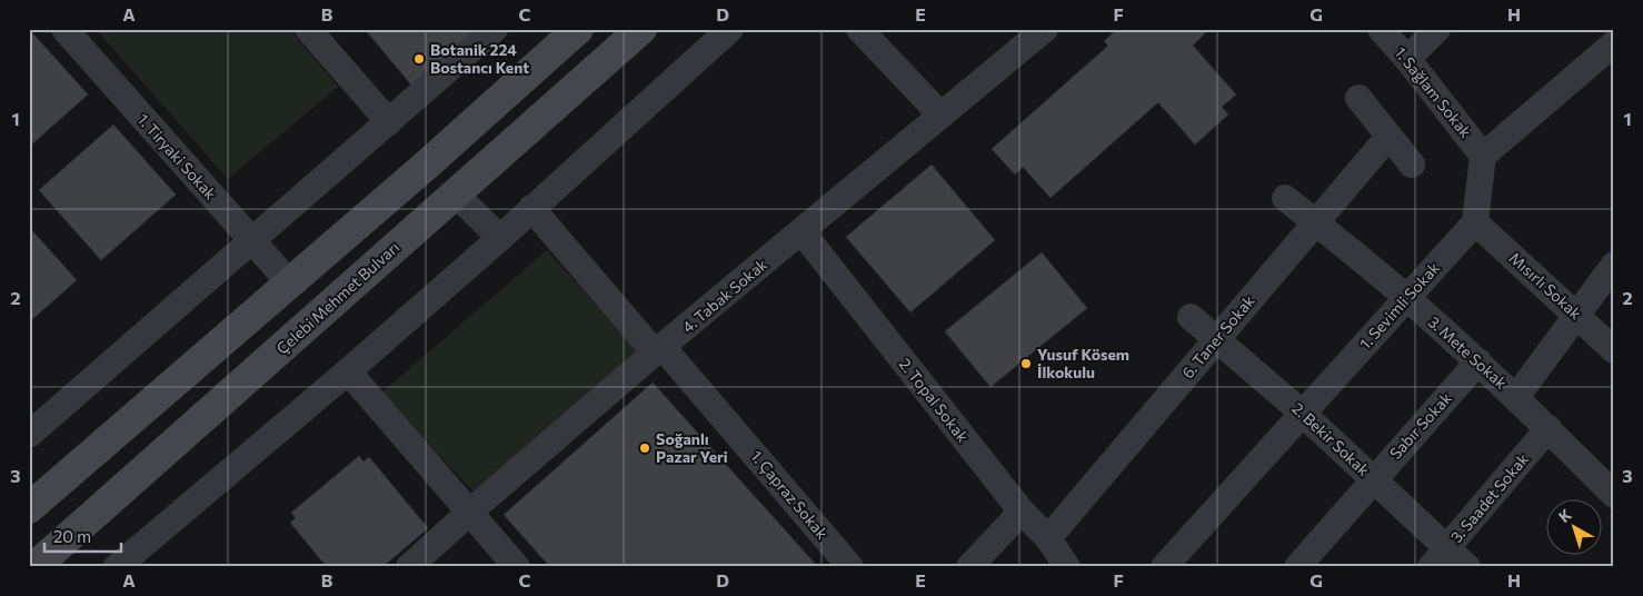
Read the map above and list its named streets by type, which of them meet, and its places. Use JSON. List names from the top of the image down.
{
  "streets": {
    "main road": ["Çelebi Mehmet Bulvarı"],
    "street": [
      "1. Sağlam Sokak",
      "1. Tiryaki Sokak",
      "Mısırlı Sokak",
      "4. Tabak Sokak",
      "1. Sevimli Sokak",
      "6. Taner Sokak",
      "3. Mete Sokak",
      "2. Topal Sokak",
      "Sabır Sokak",
      "2. Bekir Sokak",
      "1. Çapraz Sokak",
      "3. Saadet Sokak"
    ]
  },
  "crossings": [
    ["Mısırlı Sokak", "1. Sevimli Sokak"],
    ["4. Tabak Sokak", "2. Topal Sokak"],
    ["4. Tabak Sokak", "1. Çapraz Sokak"],
    ["1. Sevimli Sokak", "3. Mete Sokak"],
    ["1. Sevimli Sokak", "2. Bekir Sokak"],
    ["6. Taner Sokak", "3. Mete Sokak"],
    ["6. Taner Sokak", "2. Topal Sokak"],
    ["6. Taner Sokak", "2. Bekir Sokak"],
    ["3. Mete Sokak", "Sabır Sokak"],
    ["3. Mete Sokak", "3. Saadet Sokak"],
    ["Sabır Sokak", "2. Bekir Sokak"],
    ["2. Bekir Sokak", "3. Saadet Sokak"]
  ],
  "places": ["Botanik 224 Bostancı Kent", "Yusuf Kösem İlkokulu", "Soğanlı Pazar Yeri"],
  "scale_bar": "20 m",
  "north": "top left",
  "grid": {
    "columns": [
      "A",
      "B",
      "C",
      "D",
      "E",
      "F",
      "G",
      "H"
    ],
    "rows": ["1", "2", "3"]
  }
}
